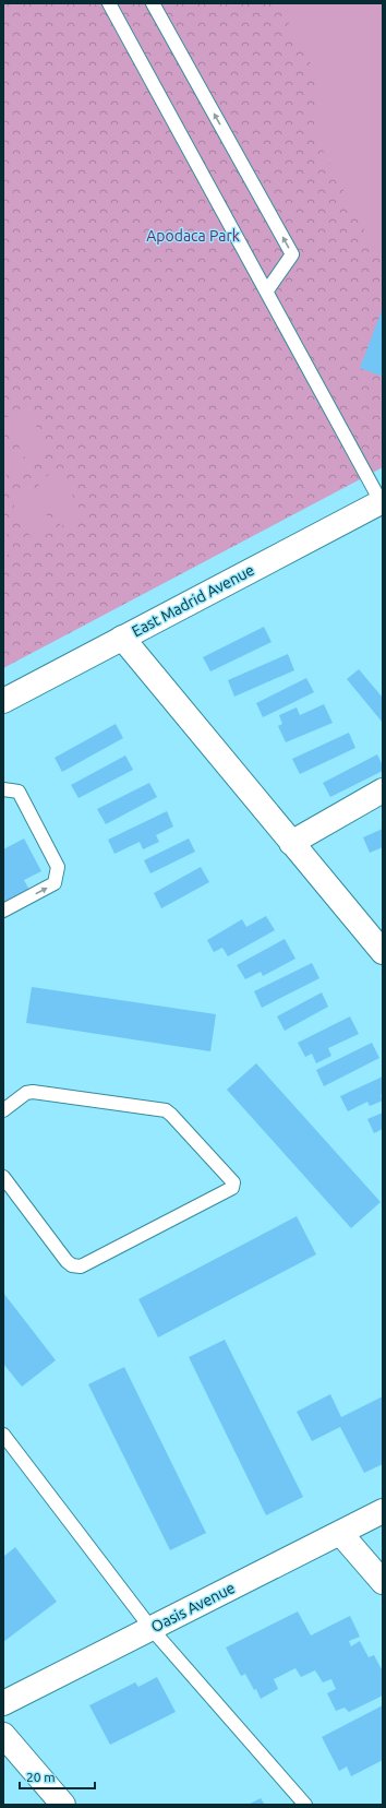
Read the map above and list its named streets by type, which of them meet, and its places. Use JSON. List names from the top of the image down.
{
  "streets": {
    "street": ["East Madrid Avenue", "Oasis Avenue"]
  },
  "parks": ["Apodaca Park"],
  "scale_bar": "20 m"
}
